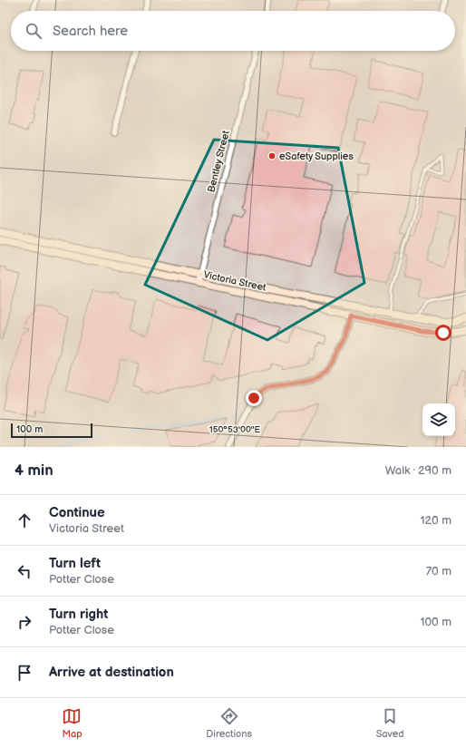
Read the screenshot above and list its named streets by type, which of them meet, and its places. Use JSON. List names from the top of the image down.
{
  "streets": {
    "main road": ["Victoria Street"],
    "street": ["Bentley Street"]
  },
  "crossings": [
    ["Bentley Street", "Victoria Street"]
  ],
  "places": ["eSafety Supplies"],
  "scale_bar": "100 m",
  "page": {
    "search": "Search here",
    "scale": "100 m",
    "heading": ["4 min", "Walk · 290 m"],
    "list": [
      ["Continue", "Victoria Street", "120 m"],
      ["Turn left", "Potter Close", "70 m"],
      ["Turn right", "Potter Close", "100 m"],
      "Arrive at destination"
    ],
    "nav": ["Map", "Directions", "Saved"]
  },
  "coordinates": ["150°53'00\"E"]
}
